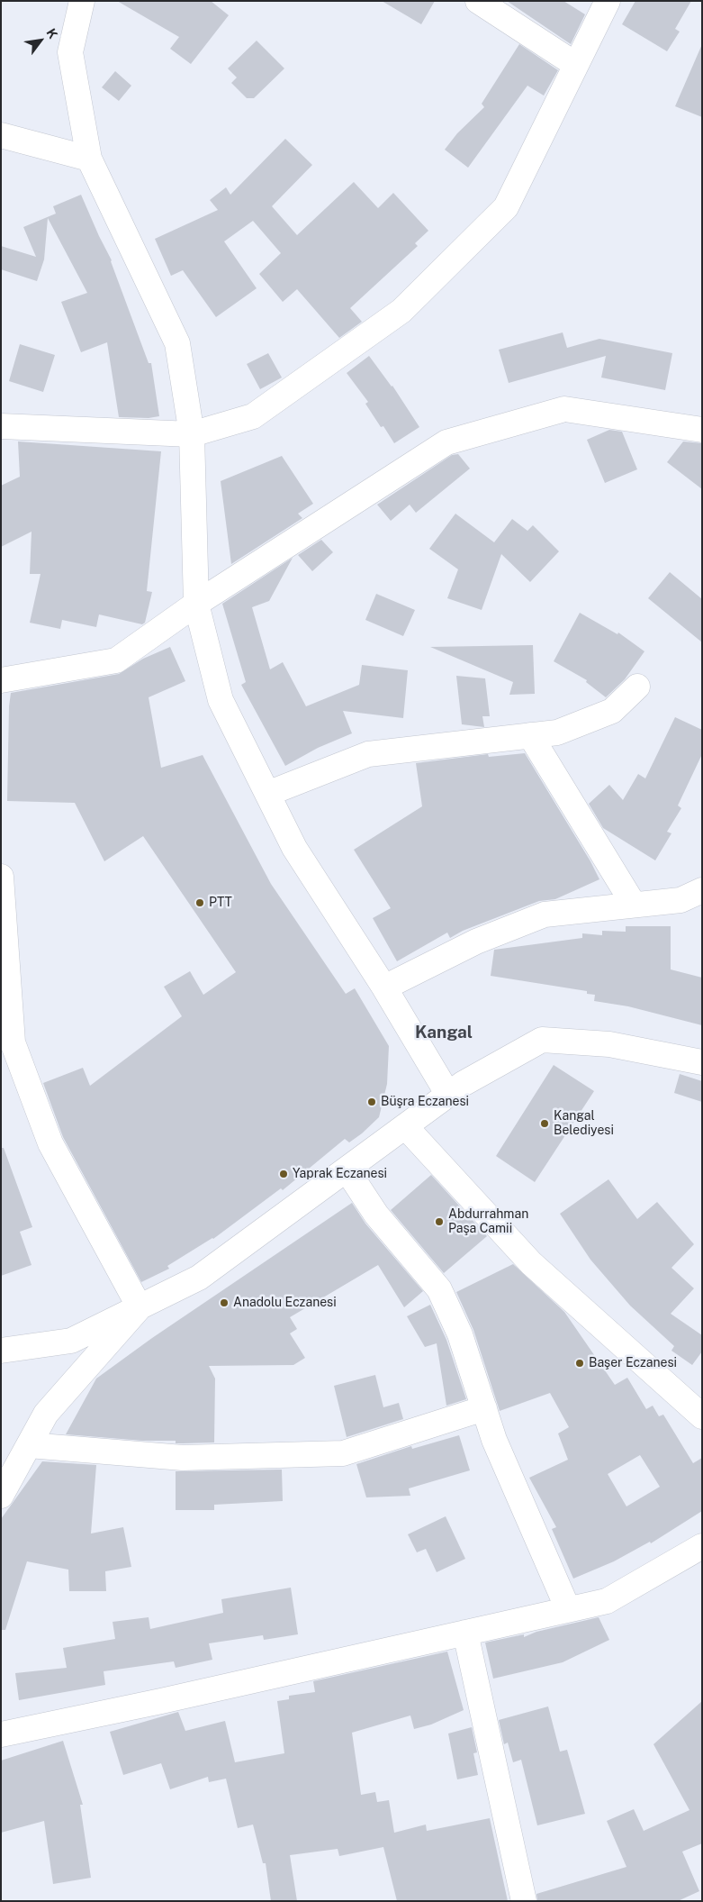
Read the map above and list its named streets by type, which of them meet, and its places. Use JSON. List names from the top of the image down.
{
  "districts": ["Kangal"],
  "places": [
    "PTT",
    "Büşra Eczanesi",
    "Kangal Belediyesi",
    "Yaprak Eczanesi",
    "Abdurrahman Paşa Camii",
    "Anadolu Eczanesi",
    "Başer Eczanesi"
  ],
  "north": "top right"
}
